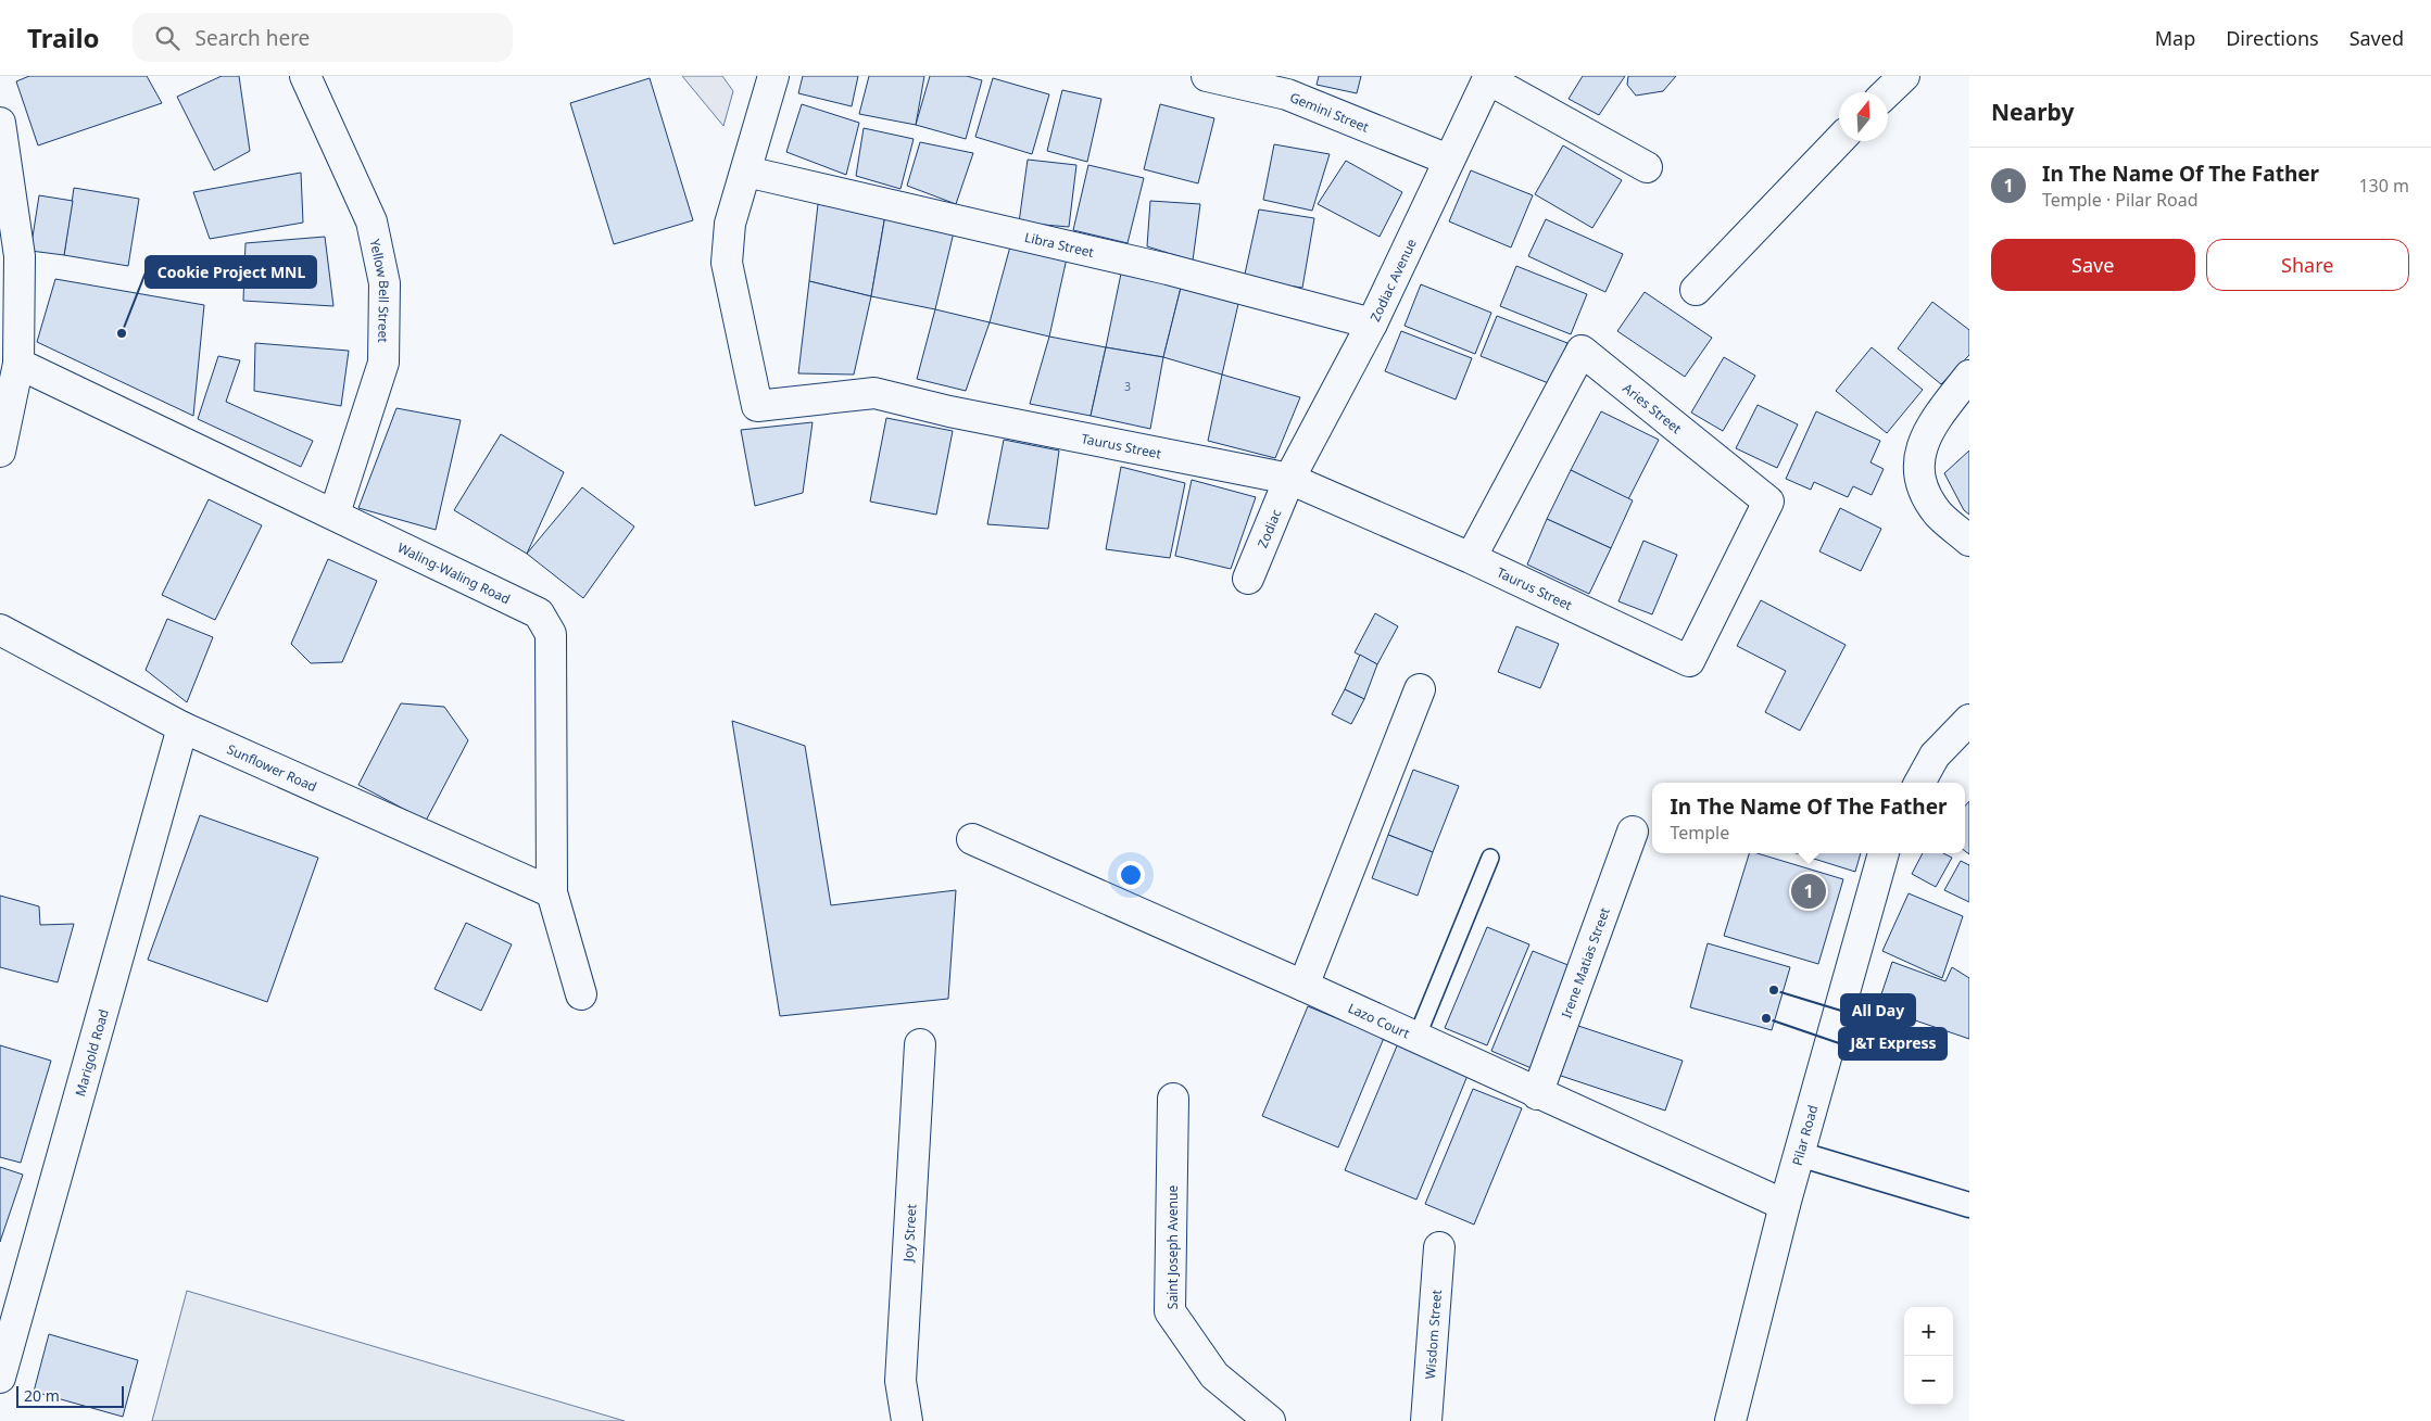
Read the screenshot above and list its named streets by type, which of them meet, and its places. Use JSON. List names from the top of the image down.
{
  "streets": {
    "street": [
      "Gemini Street",
      "Libra Street",
      "Zodiac Avenue",
      "Yellow Bell Street",
      "Aries Street",
      "Taurus Street",
      "Zodiac",
      "Waling-Waling Road",
      "Sunflower Road",
      "Irene Matias Street",
      "Lazo Court",
      "Marigold Road",
      "Pilar Road",
      "Joy Street",
      "Saint Joseph Avenue",
      "Wisdom Street"
    ]
  },
  "crossings": [
    ["Gemini Street", "Zodiac Avenue"],
    ["Libra Street", "Zodiac Avenue"],
    ["Libra Street", "Taurus Street"],
    ["Zodiac Avenue", "Taurus Street"],
    ["Zodiac Avenue", "Zodiac"],
    ["Yellow Bell Street", "Waling-Waling Road"],
    ["Aries Street", "Taurus Street"],
    ["Taurus Street", "Zodiac"],
    ["Waling-Waling Road", "Sunflower Road"],
    ["Sunflower Road", "Marigold Road"],
    ["Irene Matias Street", "Lazo Court"],
    ["Lazo Court", "Pilar Road"]
  ],
  "places": ["Cookie Project MNL", "All Day", "J&T Express"],
  "house_numbers": ["3"],
  "scale_bar": "20 m",
  "north": "top",
  "page": {
    "header": "Trailo",
    "search": "Search here",
    "nav": ["Map", "Directions", "Saved"],
    "heading": "Nearby",
    "list": [
      {
        "mark": "1",
        "name": "In The Name Of The Father",
        "note": "Temple · Pilar Road",
        "value": "130 m"
      }
    ],
    "buttons": ["Save", "Share"],
    "popup": ["In The Name Of The Father", "Temple"],
    "pins": "1",
    "map_buttons": ["+", "−"],
    "scale": "20 m"
  }
}
